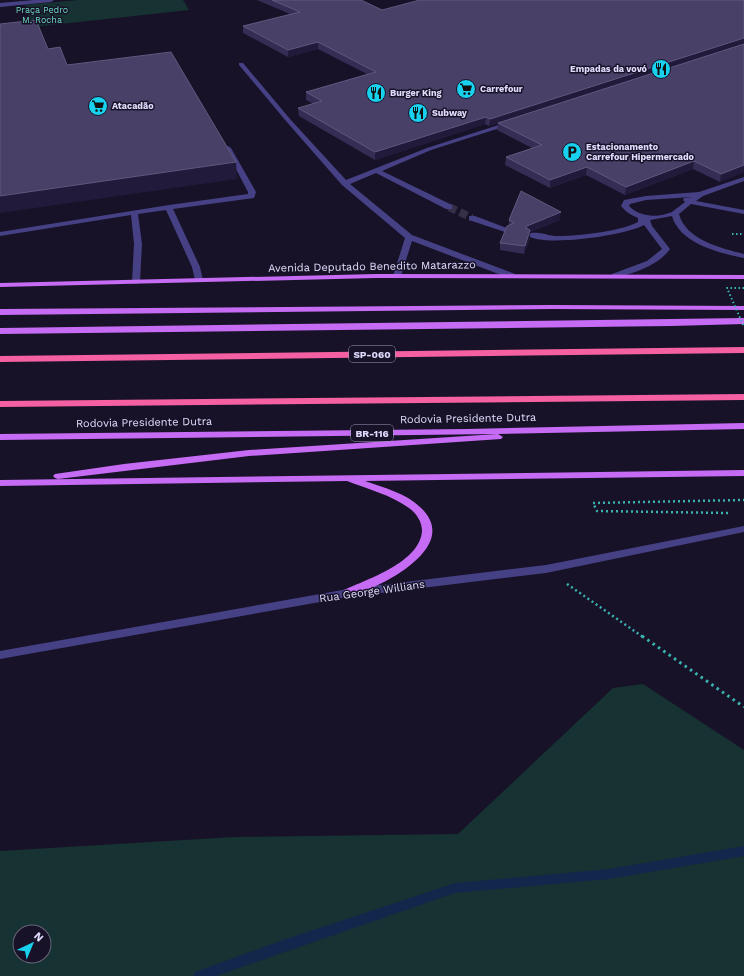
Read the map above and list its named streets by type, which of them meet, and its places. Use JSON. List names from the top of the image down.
{
  "streets": {
    "highway": ["SP-060", "Rodovia Presidente Dutra"],
    "main road": ["Avenida Deputado Benedito Matarazzo", "BR-116"],
    "street": ["Rua George Willians"]
  },
  "parks": ["Praça Pedro M. Rocha"],
  "places": {
    "restaurant": ["Empadas da vovó", "Burger King", "Subway"],
    "supermarket": ["Carrefour", "Atacadão"],
    "parking": ["Estacionamento Carrefour Hipermercado"]
  },
  "north": "top right"
}
